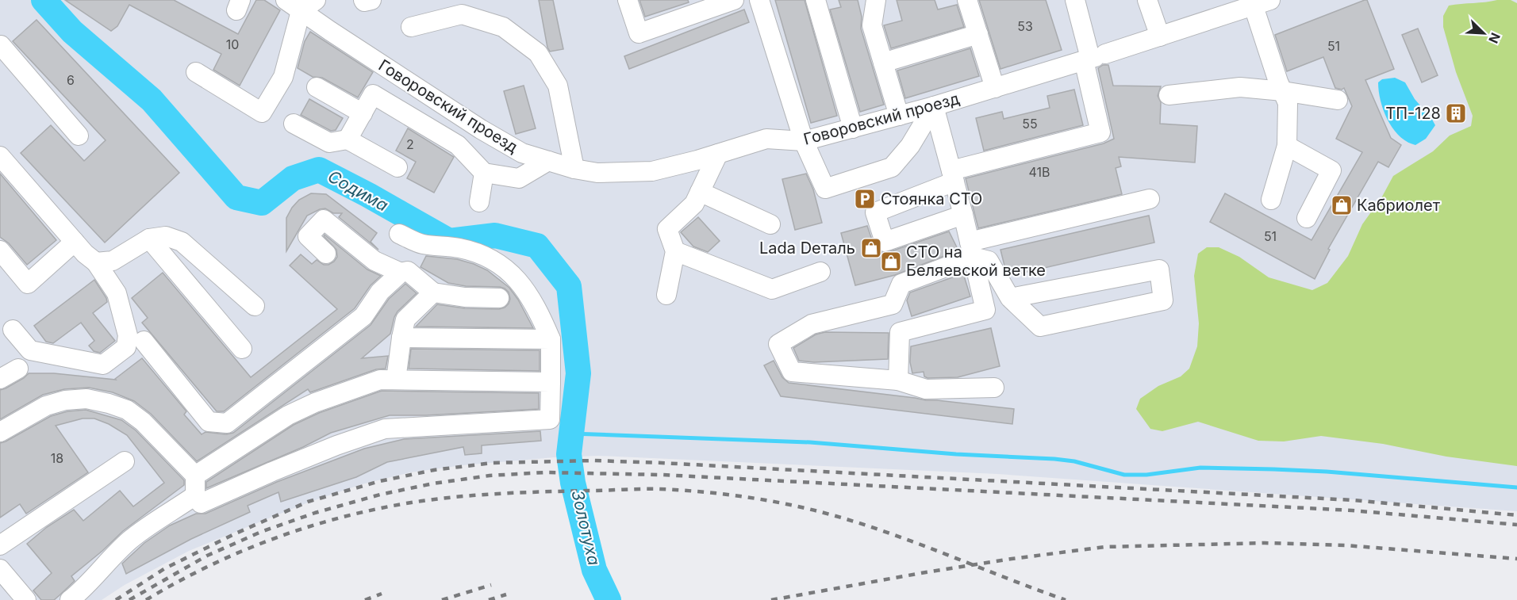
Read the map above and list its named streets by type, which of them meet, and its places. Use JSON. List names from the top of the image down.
{
  "streets": {
    "street": ["Говоровский проезд"]
  },
  "water": ["Содима", "Золотуха"],
  "places": {
    "building": ["ТП-128"],
    "parking": ["Стоянка СТО"],
    "shop": ["Кабриолет", "Lada Dеталь", "СТО на Беляевской ветке"]
  },
  "house_numbers": [
    "53",
    "10",
    "51",
    "6",
    "55",
    "2",
    "41В",
    "51",
    "18"
  ],
  "north": "bottom right"
}
